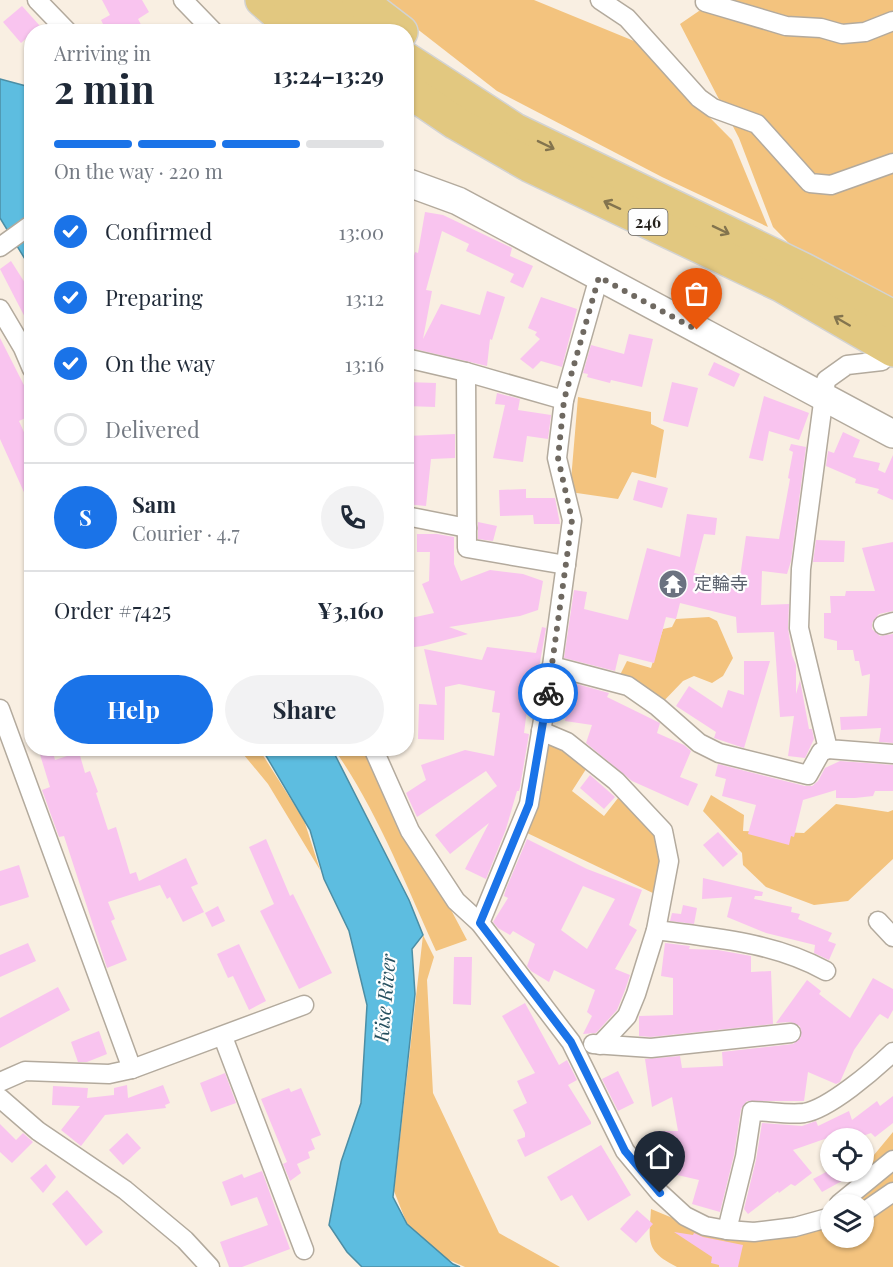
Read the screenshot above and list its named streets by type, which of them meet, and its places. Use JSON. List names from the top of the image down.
{
  "streets": {
    "highway": ["246"]
  },
  "water": ["Kise River"],
  "places": {
    "temple": ["定輪寺"]
  },
  "page": {
    "heading": ["2 min", "Arriving in", "13:24–13:29"],
    "panel": [
      "Sam",
      "Courier · 4.7",
      "Order #7425",
      "¥3,160"
    ],
    "bar": "On the way · 220 m",
    "list": [
      ["Confirmed", "13:00"],
      ["Preparing", "13:12"],
      ["On the way", "13:16"],
      "Delivered"
    ],
    "round": "S",
    "buttons": ["Help", "Share"]
  }
}
